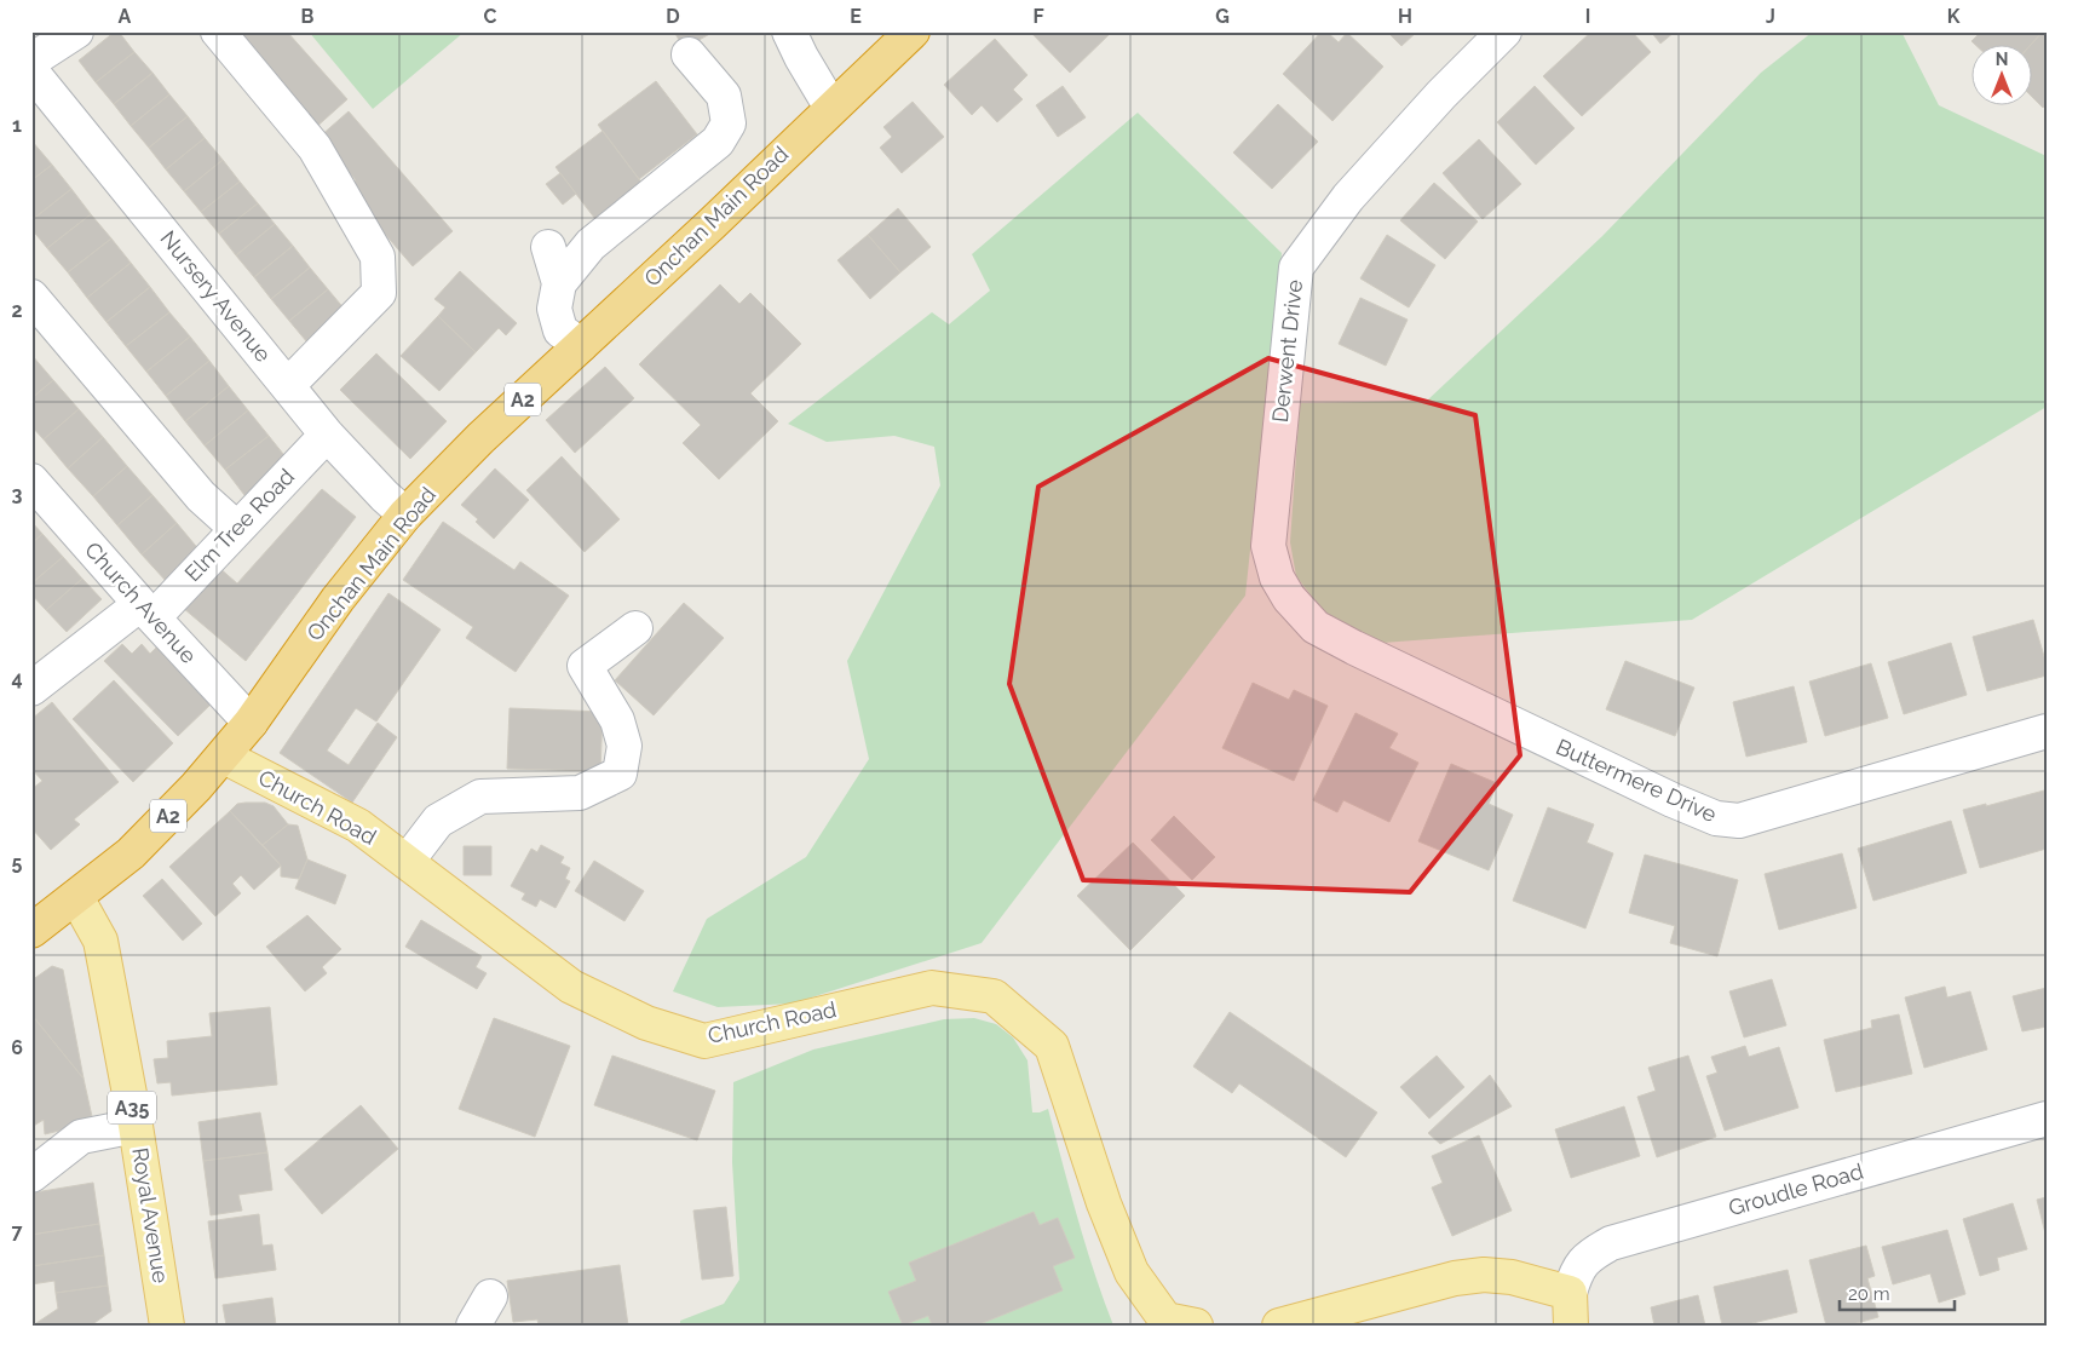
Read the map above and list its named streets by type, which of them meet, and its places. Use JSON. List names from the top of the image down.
{
  "streets": {
    "highway": ["Onchan Main Road", "A2"],
    "main road": ["Church Road", "A35", "Royal Avenue"],
    "street": [
      "Nursery Avenue",
      "Derwent Drive",
      "Elm Tree Road",
      "Church Avenue",
      "Buttermere Drive",
      "Groudle Road"
    ]
  },
  "crossings": [
    ["Onchan Main Road", "Nursery Avenue"],
    ["Onchan Main Road", "A2"],
    ["Onchan Main Road", "Church Avenue"],
    ["Onchan Main Road", "Church Road"],
    ["Onchan Main Road", "Royal Avenue"],
    ["Nursery Avenue", "Elm Tree Road"],
    ["Derwent Drive", "Buttermere Drive"],
    ["Elm Tree Road", "Church Avenue"]
  ],
  "scale_bar": "20 m",
  "north": "top",
  "grid": {
    "columns": [
      "A",
      "B",
      "C",
      "D",
      "E",
      "F",
      "G",
      "H",
      "I",
      "J",
      "K"
    ],
    "rows": [
      "1",
      "2",
      "3",
      "4",
      "5",
      "6",
      "7"
    ]
  }
}
